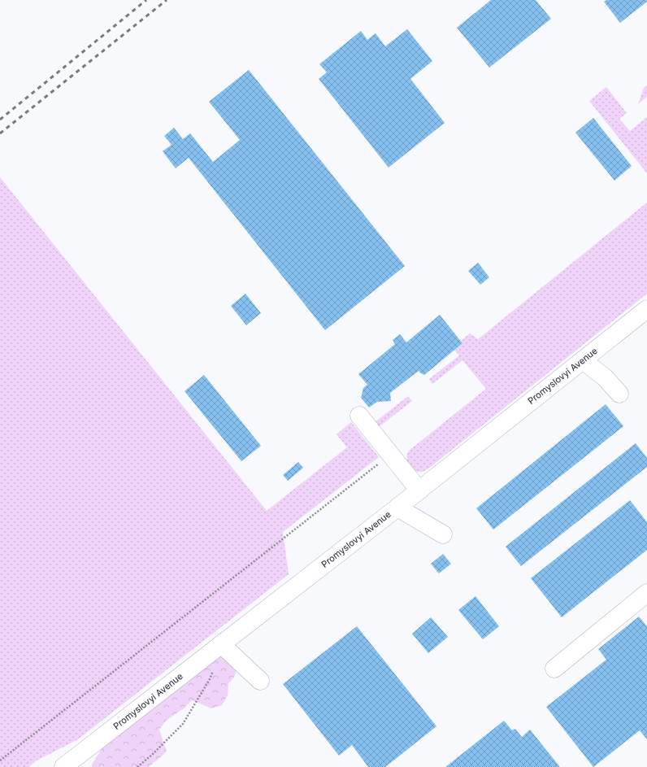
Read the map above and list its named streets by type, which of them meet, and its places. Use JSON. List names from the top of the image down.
{
  "streets": {
    "street": ["Promyslovyi Avenue"]
  }
}
